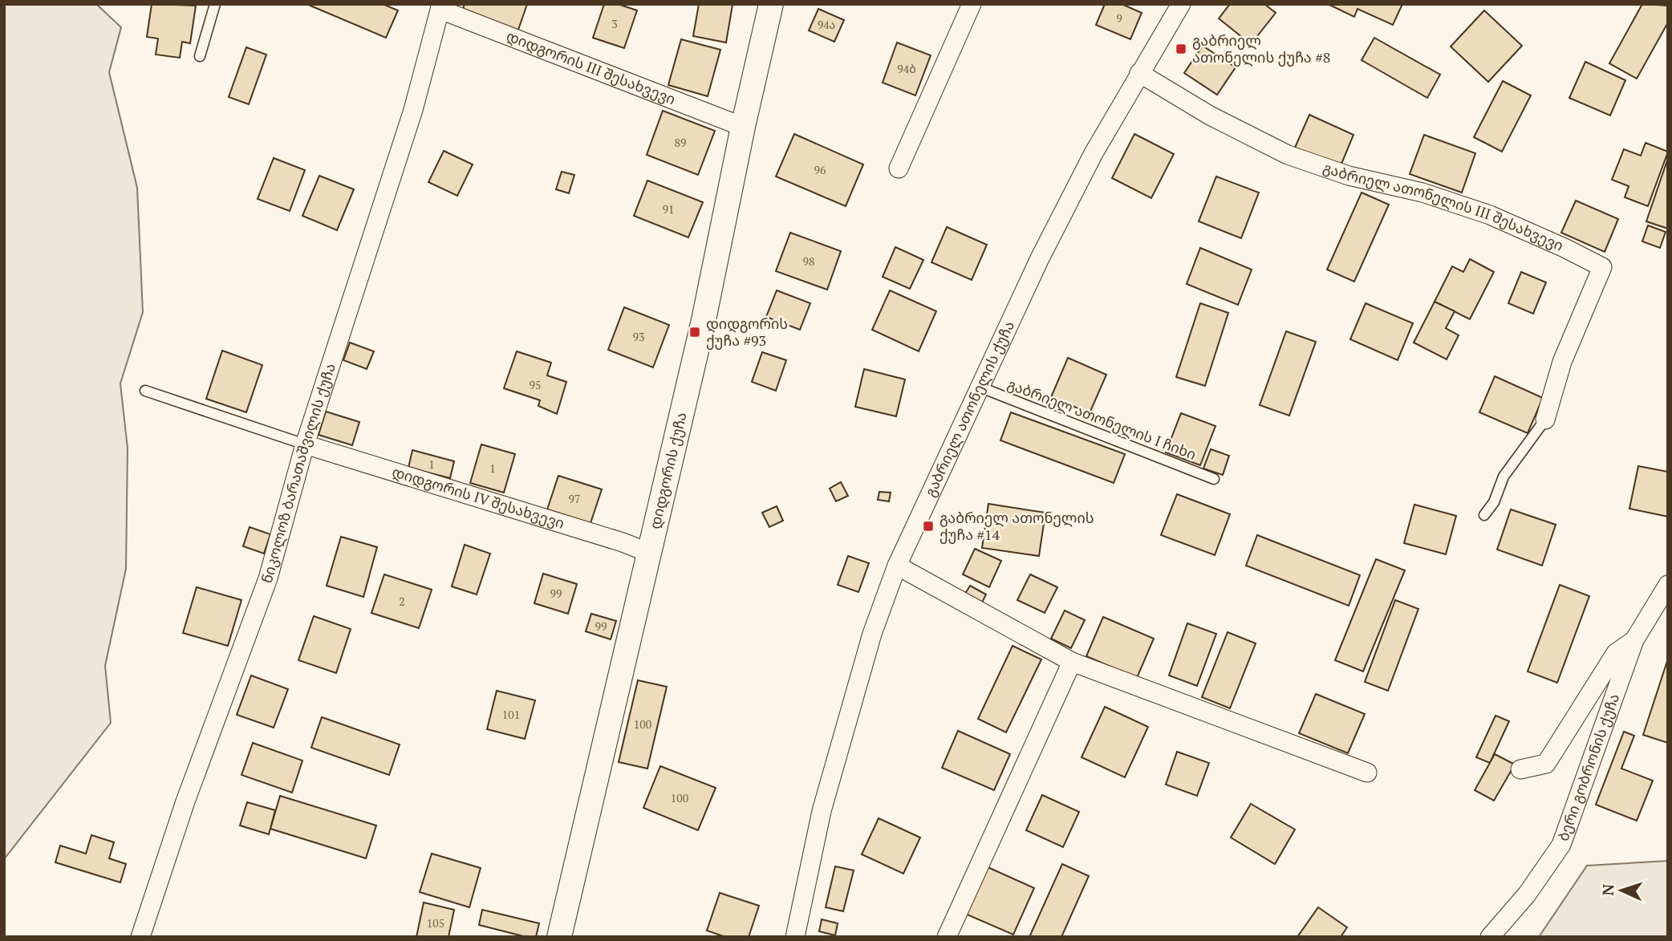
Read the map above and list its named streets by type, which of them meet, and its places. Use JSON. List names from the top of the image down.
{
  "streets": {
    "street": [
      "დიდგორის III შესახვევი",
      "გაბრიელ ათონელის III შესახვევი",
      "გაბრიელ ათონელის ქუჩა",
      "დიდგორის ქუჩა",
      "ნიკოლოზ ბარათაშვილის ქუჩა",
      "დიდგორის IV შესახვევი",
      "ბერი გობრონის ქუჩა"
    ],
    "lane": ["გაბრიელ ათონელის I ჩიხი"]
  },
  "crossings": [
    ["დიდგორის III შესახვევი", "დიდგორის ქუჩა"],
    ["დიდგორის III შესახვევი", "ნიკოლოზ ბარათაშვილის ქუჩა"],
    ["გაბრიელ ათონელის III შესახვევი", "გაბრიელ ათონელის ქუჩა"],
    ["გაბრიელ ათონელის ქუჩა", "გაბრიელ ათონელის I ჩიხი"],
    ["დიდგორის ქუჩა", "დიდგორის IV შესახვევი"],
    ["ნიკოლოზ ბარათაშვილის ქუჩა", "დიდგორის IV შესახვევი"]
  ],
  "places": {
    "transit": ["გაბრიელ ათონელის ქუჩა #8", "დიდგორის ქუჩა #93", "გაბრიელ ათონელის ქუჩა #14"]
  },
  "house_numbers": [
    "9",
    "3",
    "94ა",
    "94ბ",
    "89",
    "96",
    "91",
    "98",
    "93",
    "95",
    "1",
    "1",
    "97",
    "99",
    "2",
    "99",
    "101",
    "100",
    "100",
    "105"
  ],
  "north": "left"
}
